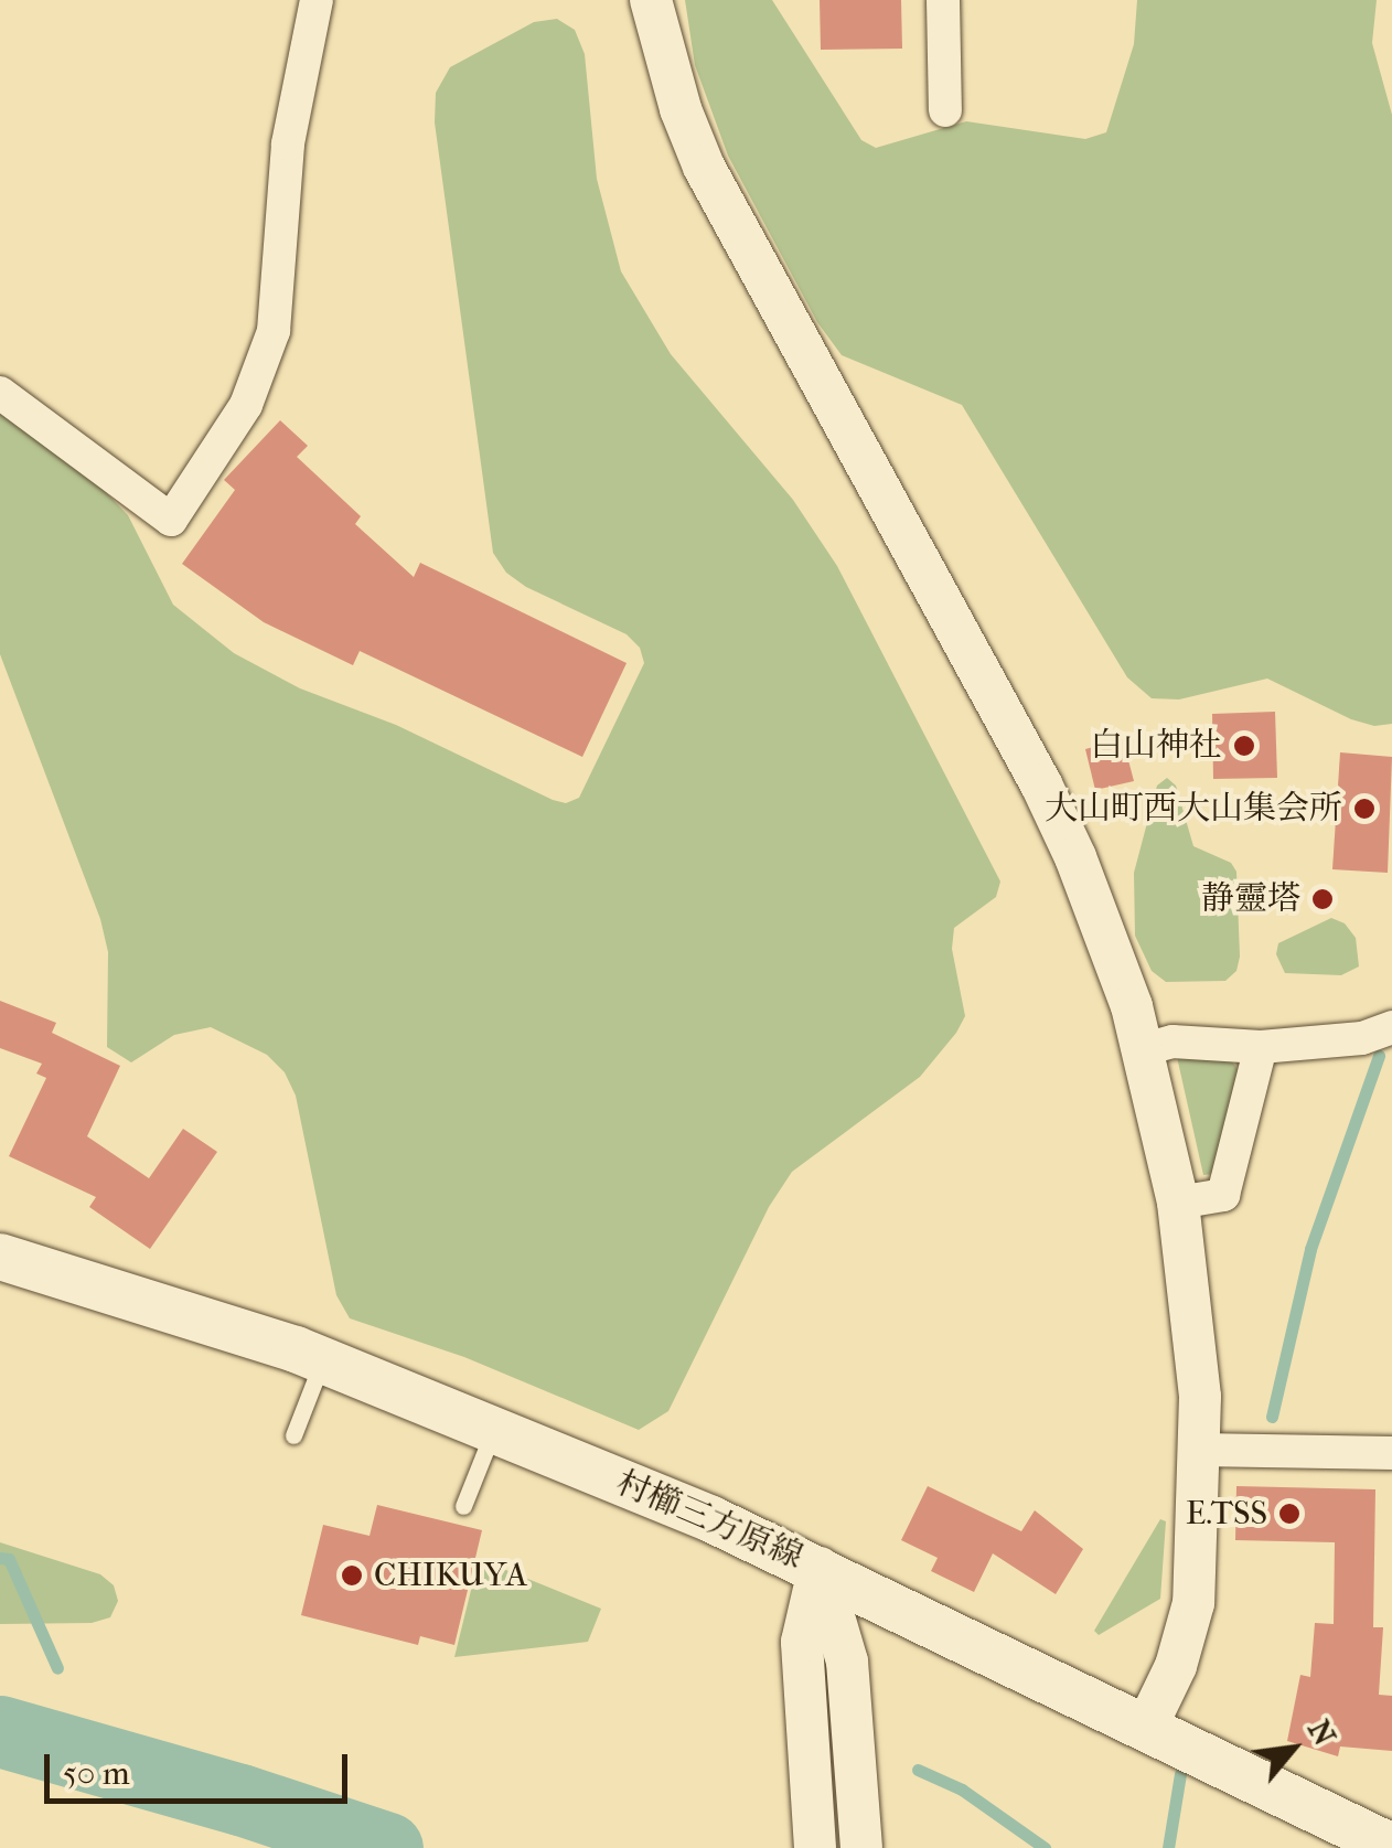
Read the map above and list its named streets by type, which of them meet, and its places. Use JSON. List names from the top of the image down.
{
  "streets": {
    "main road": ["村櫛三方原線"]
  },
  "places": [
    "白山神社",
    "大山町西大山集会所",
    "静靈塔",
    "E.TSS",
    "CHIKUYA"
  ],
  "scale_bar": "50 m",
  "north": "top right"
}
